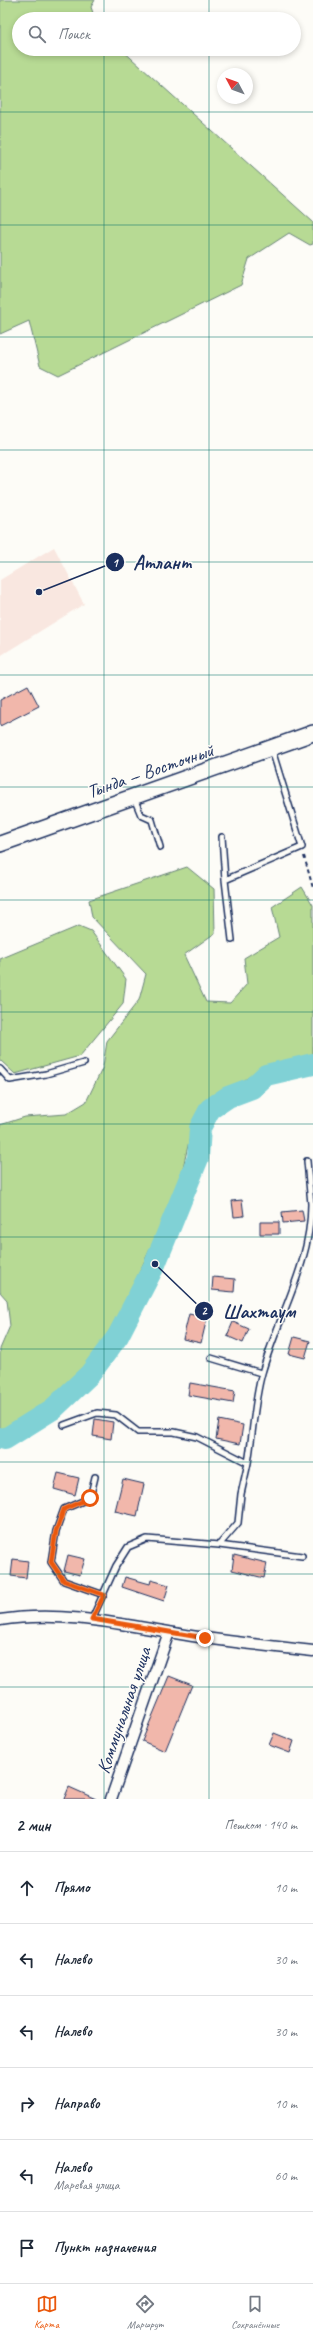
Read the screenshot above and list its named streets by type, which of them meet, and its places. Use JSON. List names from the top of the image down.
{
  "streets": {
    "street": ["Тында — Восточный", "Коммунальная улица"]
  },
  "places": ["Атлант", "Шахтаум"],
  "north": "top left",
  "page": {
    "search": "Поиск",
    "heading": ["2 мин", "Пешком · 140 m"],
    "list": [
      ["Прямо", "10 m"],
      ["Налево", "30 m"],
      ["Налево", "30 m"],
      ["Направо", "10 m"],
      ["Налево", "Маревая улица", "60 m"],
      "Пункт назначения"
    ],
    "nav": ["Карта", "Маршрут", "Сохранённые"]
  }
}
